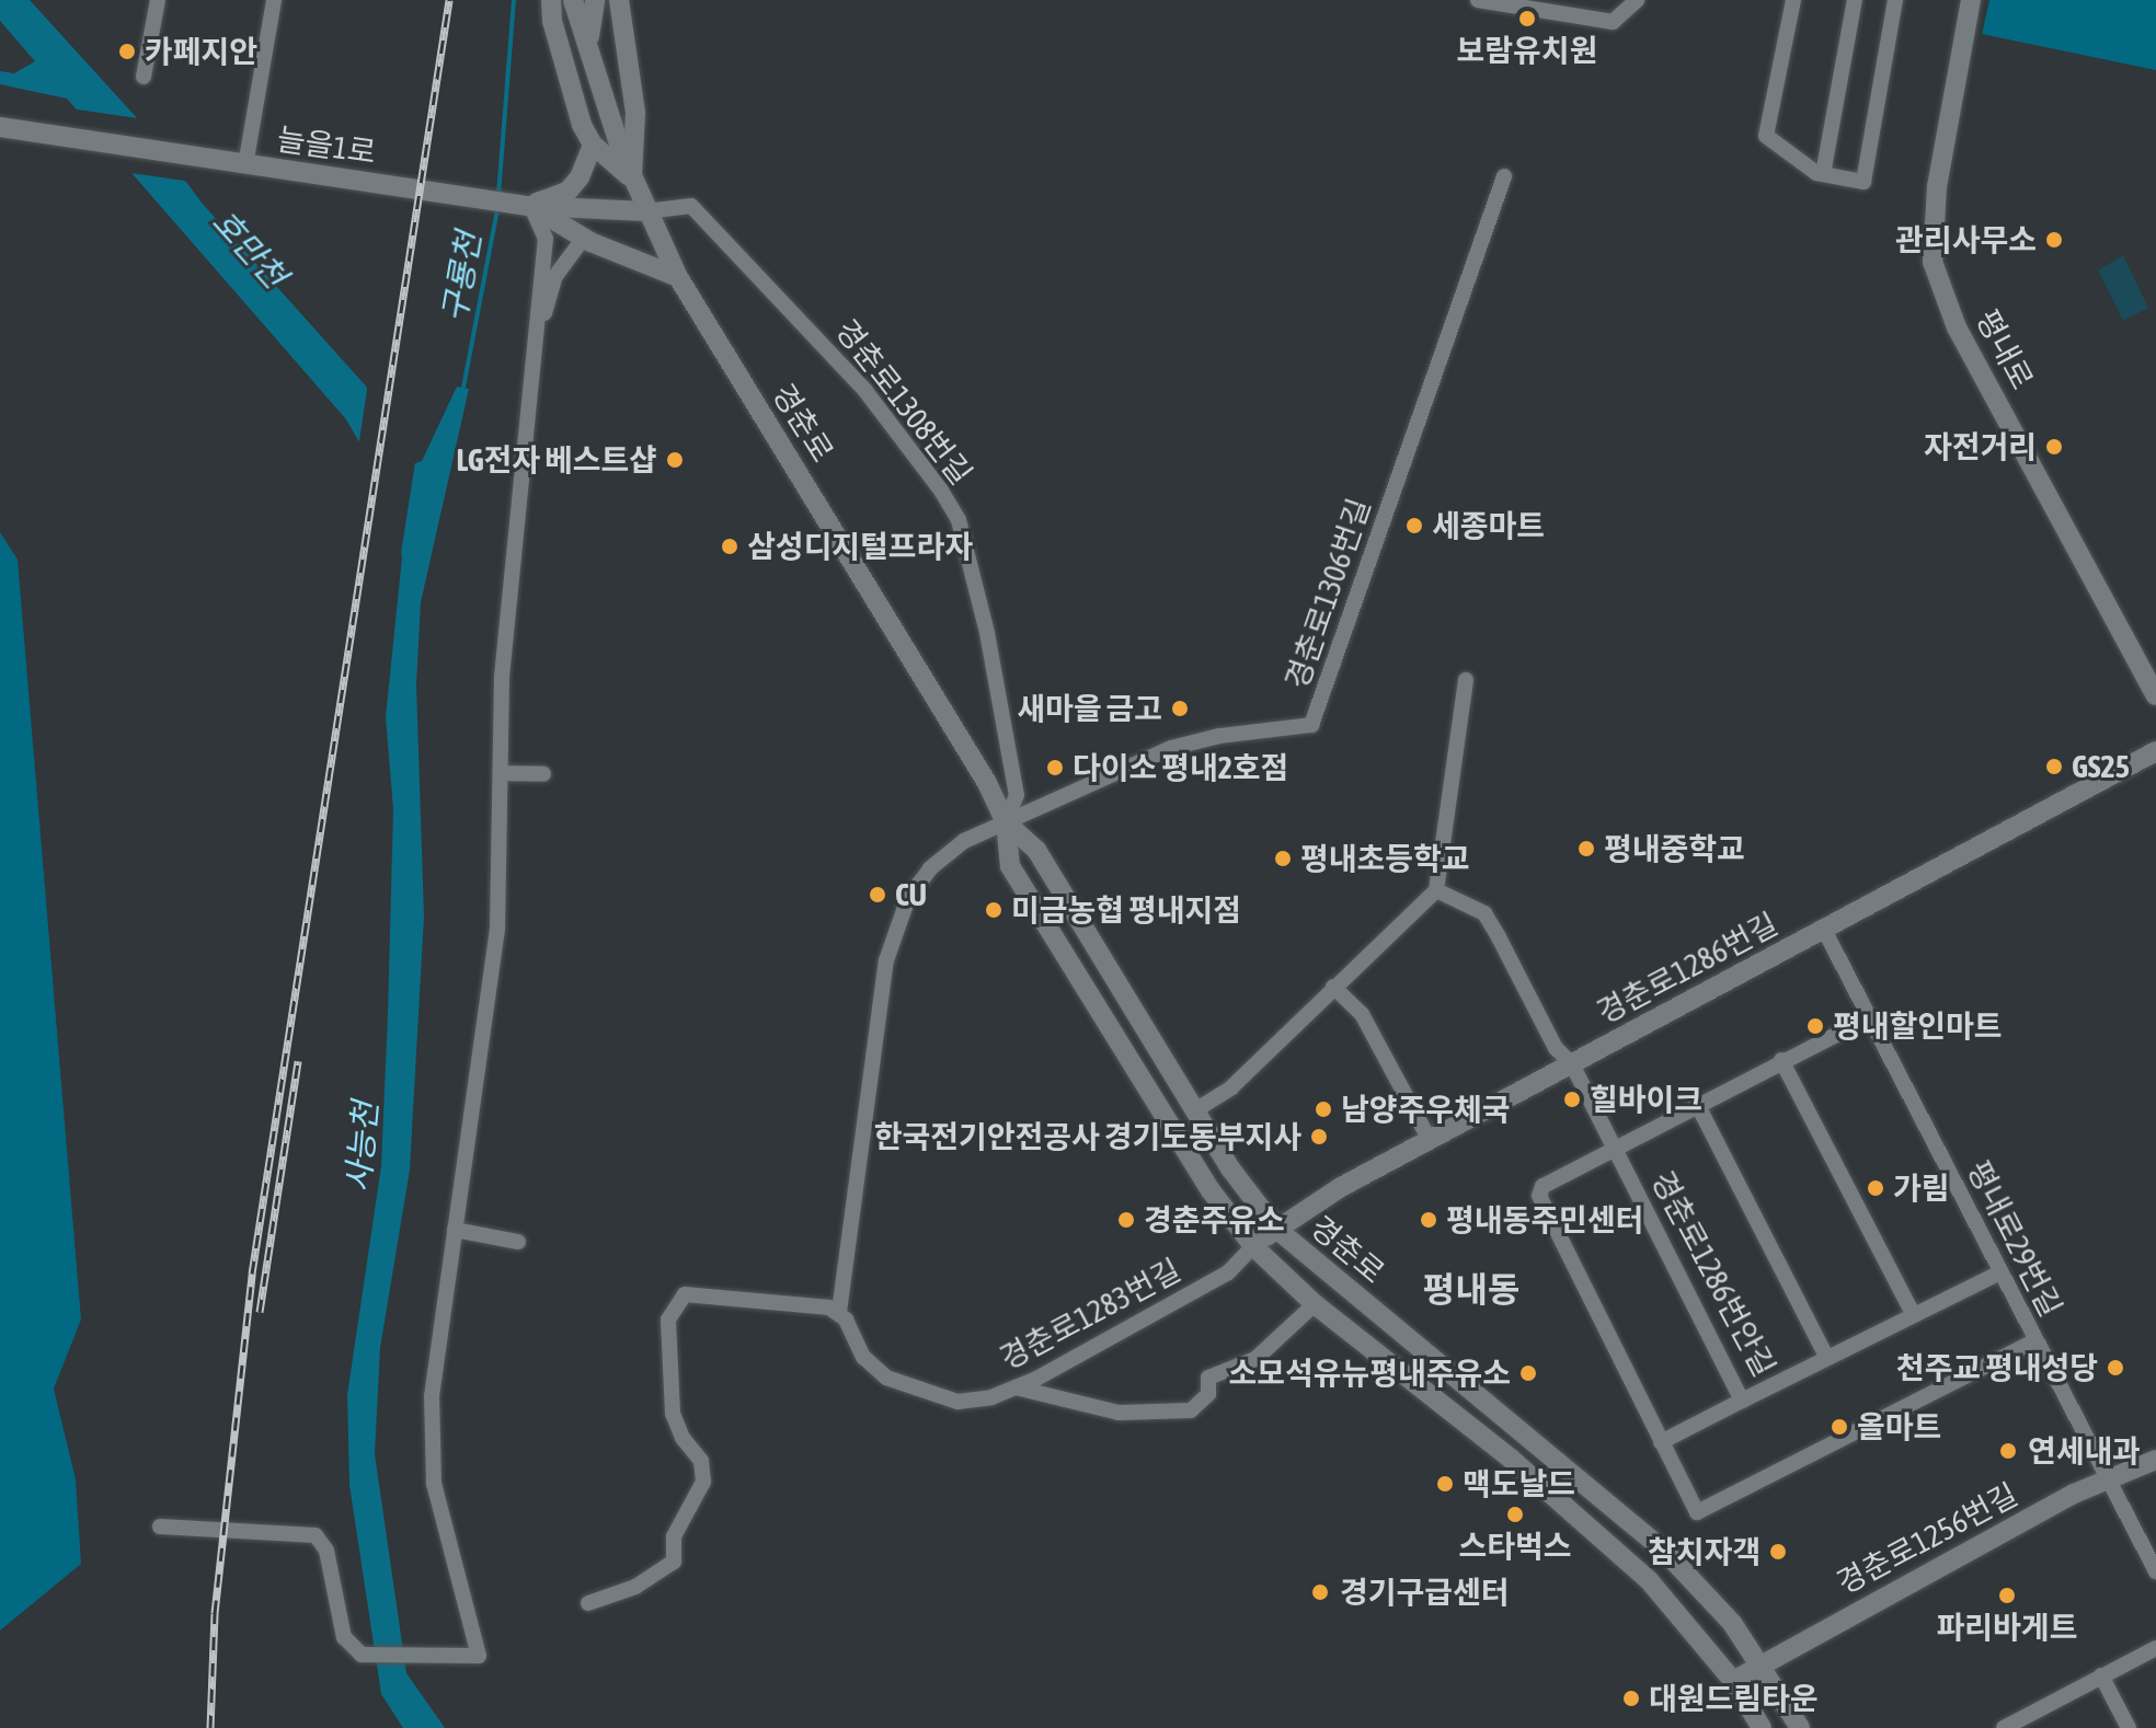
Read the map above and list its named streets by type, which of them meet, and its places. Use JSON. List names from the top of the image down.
{
  "streets": {
    "street": [
      "늘을1로",
      "평내로",
      "경춘로1308번길",
      "경춘로",
      "경춘로1306번길",
      "경춘로1286번길",
      "평내로29번길",
      "경춘로1286번안길",
      "경춘로1283번길",
      "경춘로1256번길"
    ]
  },
  "crossings": [
    ["늘을1로", "경춘로1308번길"],
    ["늘을1로", "경춘로"],
    ["경춘로1308번길", "경춘로"],
    ["경춘로1308번길", "경춘로1306번길"],
    ["경춘로", "경춘로1306번길"],
    ["경춘로", "경춘로1286번길"],
    ["경춘로", "경춘로1283번길"],
    ["경춘로", "경춘로1256번길"],
    ["경춘로1286번길", "평내로29번길"],
    ["경춘로1286번길", "경춘로1286번안길"],
    ["경춘로1286번길", "경춘로1283번길"],
    ["평내로29번길", "경춘로1286번안길"],
    ["평내로29번길", "경춘로1256번길"]
  ],
  "districts": ["평내동"],
  "water": ["호만천", "구룡천", "사능천"],
  "places": [
    "보람유치원",
    "카페지안",
    "관리사무소",
    "자전거리",
    "LG전자 베스트샵",
    "세종마트",
    "삼성디지털프라자",
    "새마을 금고",
    "GS25",
    "다이소 평내2호점",
    "평내중학교",
    "평내초등학교",
    "CU",
    "미금농협 평내지점",
    "평내할인마트",
    "힐바이크",
    "남양주우체국",
    "한국전기안전공사 경기도동부지사",
    "가림",
    "경춘주유소",
    "평내동주민센터",
    "천주교 평내성당",
    "소모석유뉴평내주유소",
    "올마트",
    "연세내과",
    "맥도날드",
    "스타벅스",
    "참치자객",
    "경기구급센터",
    "파리바게트",
    "대원드림타운"
  ]
}
